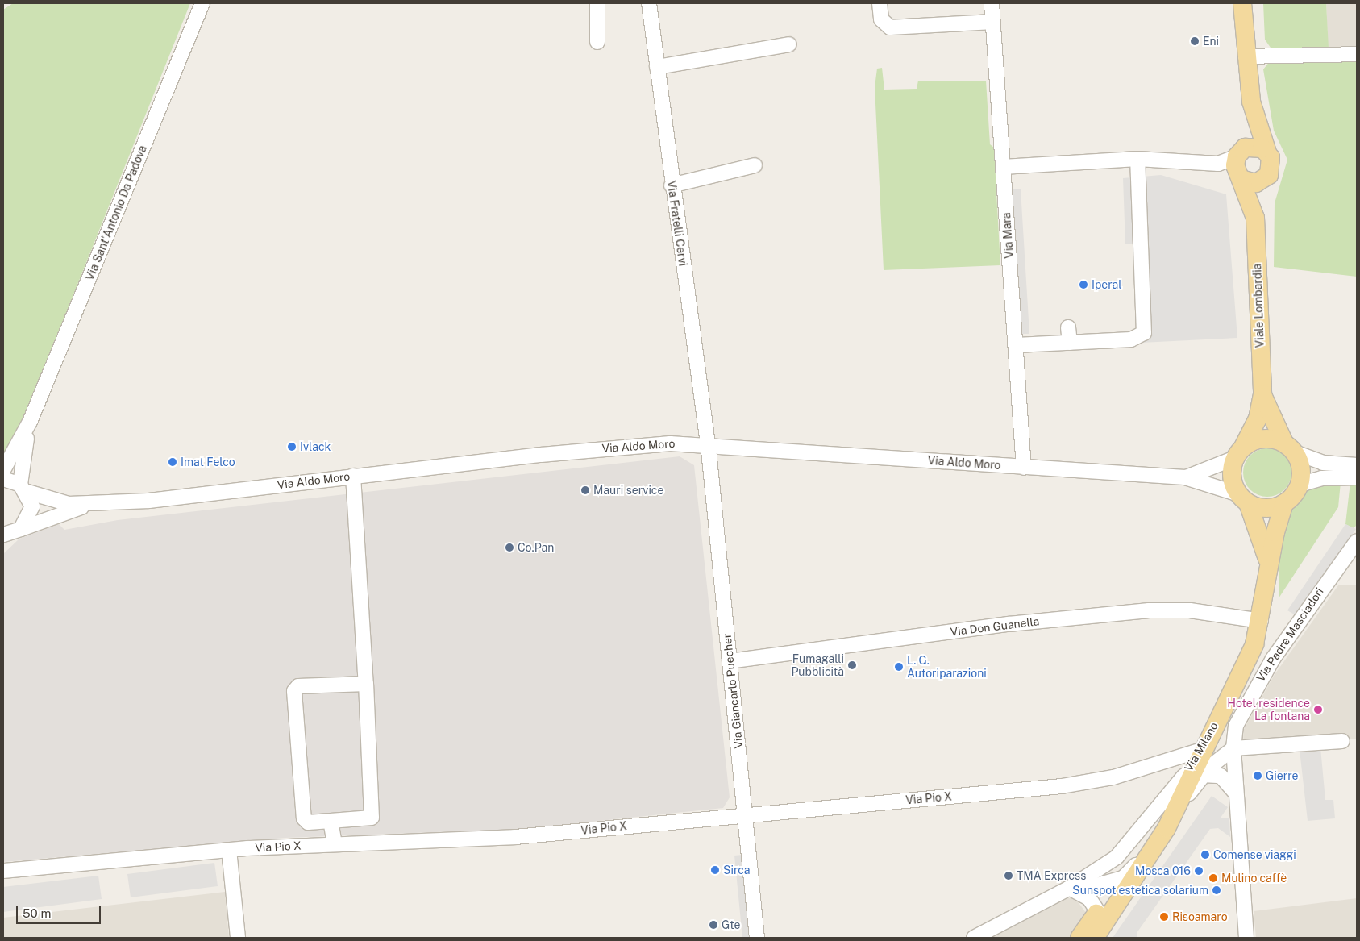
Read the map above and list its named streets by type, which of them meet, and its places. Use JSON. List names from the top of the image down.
{
  "streets": {
    "main road": ["Viale Lombardia", "Via Milano"],
    "street": [
      "Via Sant'Antonio Da Padova",
      "Via Fratelli Cervi",
      "Via Mara",
      "Via Aldo Moro",
      "Via Don Guanella",
      "Via Padre Masciadori",
      "Via Giancarlo Puecher",
      "Via Pio X"
    ]
  },
  "crossings": [
    ["Via Sant'Antonio Da Padova", "Via Aldo Moro"],
    ["Via Fratelli Cervi", "Via Aldo Moro"],
    ["Via Fratelli Cervi", "Via Giancarlo Puecher"],
    ["Via Mara", "Via Aldo Moro"],
    ["Viale Lombardia", "Via Aldo Moro"],
    ["Via Aldo Moro", "Via Giancarlo Puecher"],
    ["Via Don Guanella", "Via Giancarlo Puecher"],
    ["Via Giancarlo Puecher", "Via Pio X"],
    ["Via Milano", "Via Pio X"]
  ],
  "places": [
    "Eni",
    "Iperal",
    "Ivlack",
    "Imat Felco",
    "Mauri service",
    "Co.Pan",
    "Fumagalli Pubblicità",
    "L. G. Autoriparazioni",
    "Hotel residence La fontana",
    "Gierre",
    "Comense viaggi",
    "Sirca",
    "Mosca 016",
    "TMA Express",
    "Mulino caffè",
    "Sunspot estetica solarium",
    "Risoamaro",
    "Gte"
  ],
  "scale_bar": "50 m"
}
